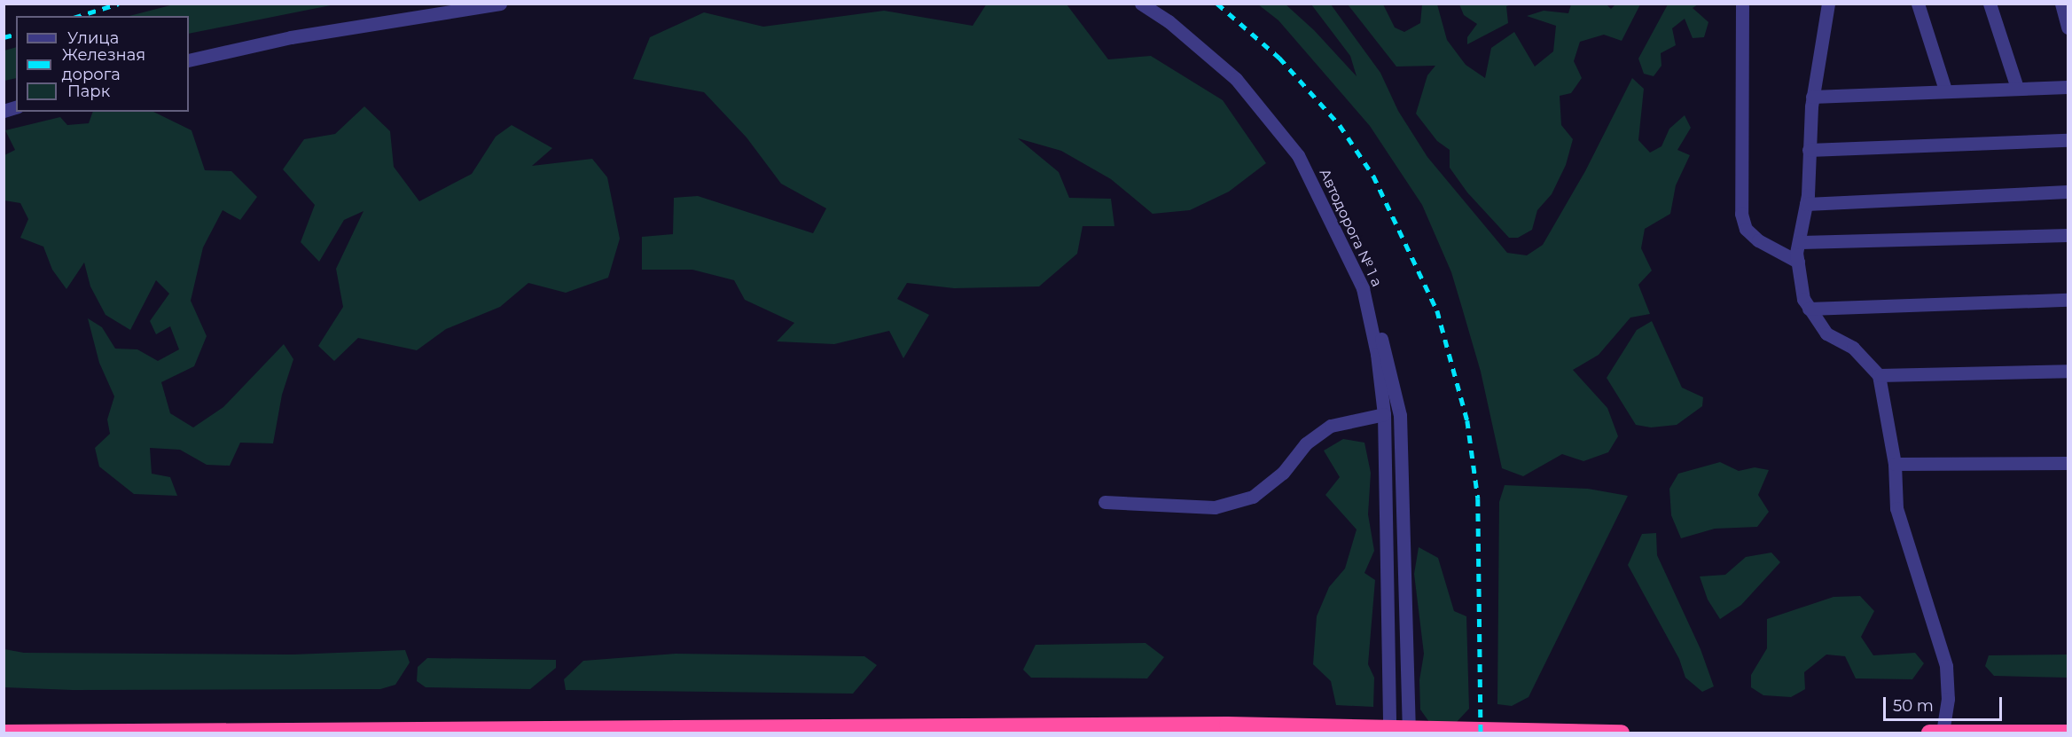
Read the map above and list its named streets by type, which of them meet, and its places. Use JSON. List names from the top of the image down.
{
  "streets": {
    "street": ["Автодорога № 1 а"]
  },
  "legend": ["Улица", "Железная дорога", "Парк"],
  "scale_bar": "50 m"
}
